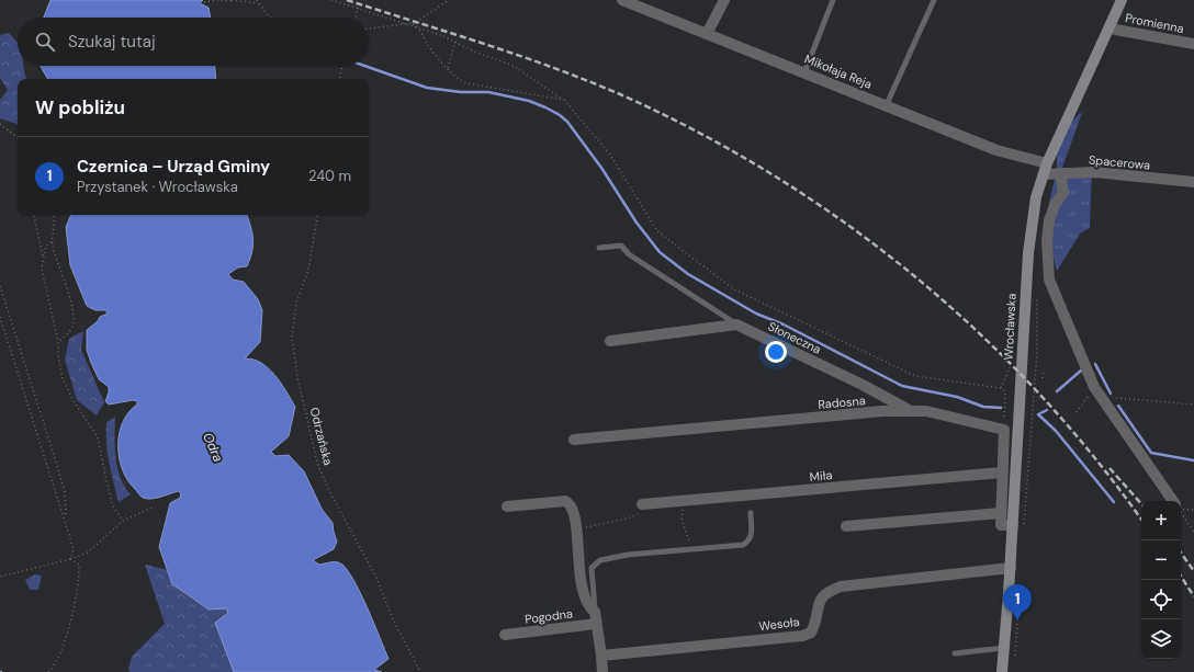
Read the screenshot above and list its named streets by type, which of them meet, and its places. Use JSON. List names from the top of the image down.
{
  "streets": {
    "main road": ["Wrocławska"],
    "street": [
      "Promienna",
      "Mikołaja Reja",
      "Spacerowa",
      "Słoneczna",
      "Radosna",
      "Miła",
      "Pogodna",
      "Wesoła"
    ],
    "path": ["Odrzańska"]
  },
  "crossings": [
    ["Promienna", "Wrocławska"],
    ["Mikołaja Reja", "Spacerowa"],
    ["Mikołaja Reja", "Wrocławska"],
    ["Spacerowa", "Wrocławska"],
    ["Wrocławska", "Wesoła"],
    ["Słoneczna", "Radosna"]
  ],
  "water": ["Odra"],
  "page": {
    "search": "Szukaj tutaj",
    "heading": "W pobliżu",
    "list": [
      {
        "mark": "1",
        "name": "Czernica – Urząd Gminy",
        "note": "Przystanek · Wrocławska",
        "value": "240 m"
      }
    ],
    "map_buttons": ["+", "−"],
    "pins": "1"
  }
}
